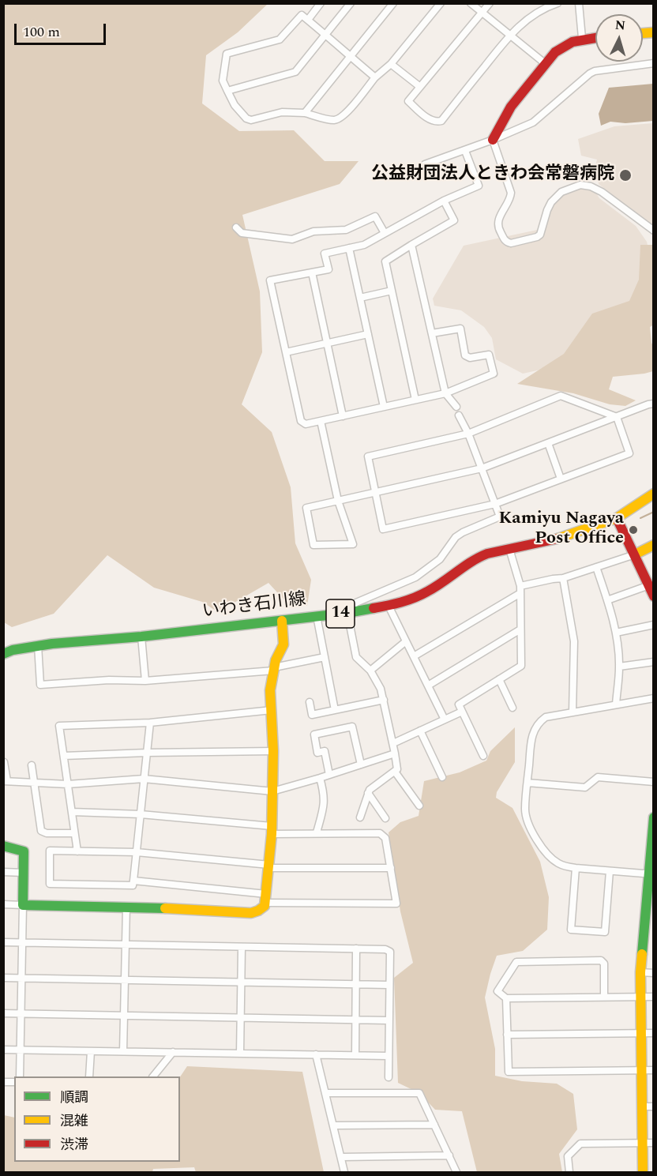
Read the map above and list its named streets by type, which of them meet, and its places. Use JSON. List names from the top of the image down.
{
  "streets": {
    "street": ["いわき石川線", "14"]
  },
  "places": ["公益財団法人ときわ会常磐病院", "Kamiyu Nagaya Post Office"],
  "legend": ["順調", "混雑", "渋滞"],
  "scale_bar": "100 m",
  "north": "top"
}
